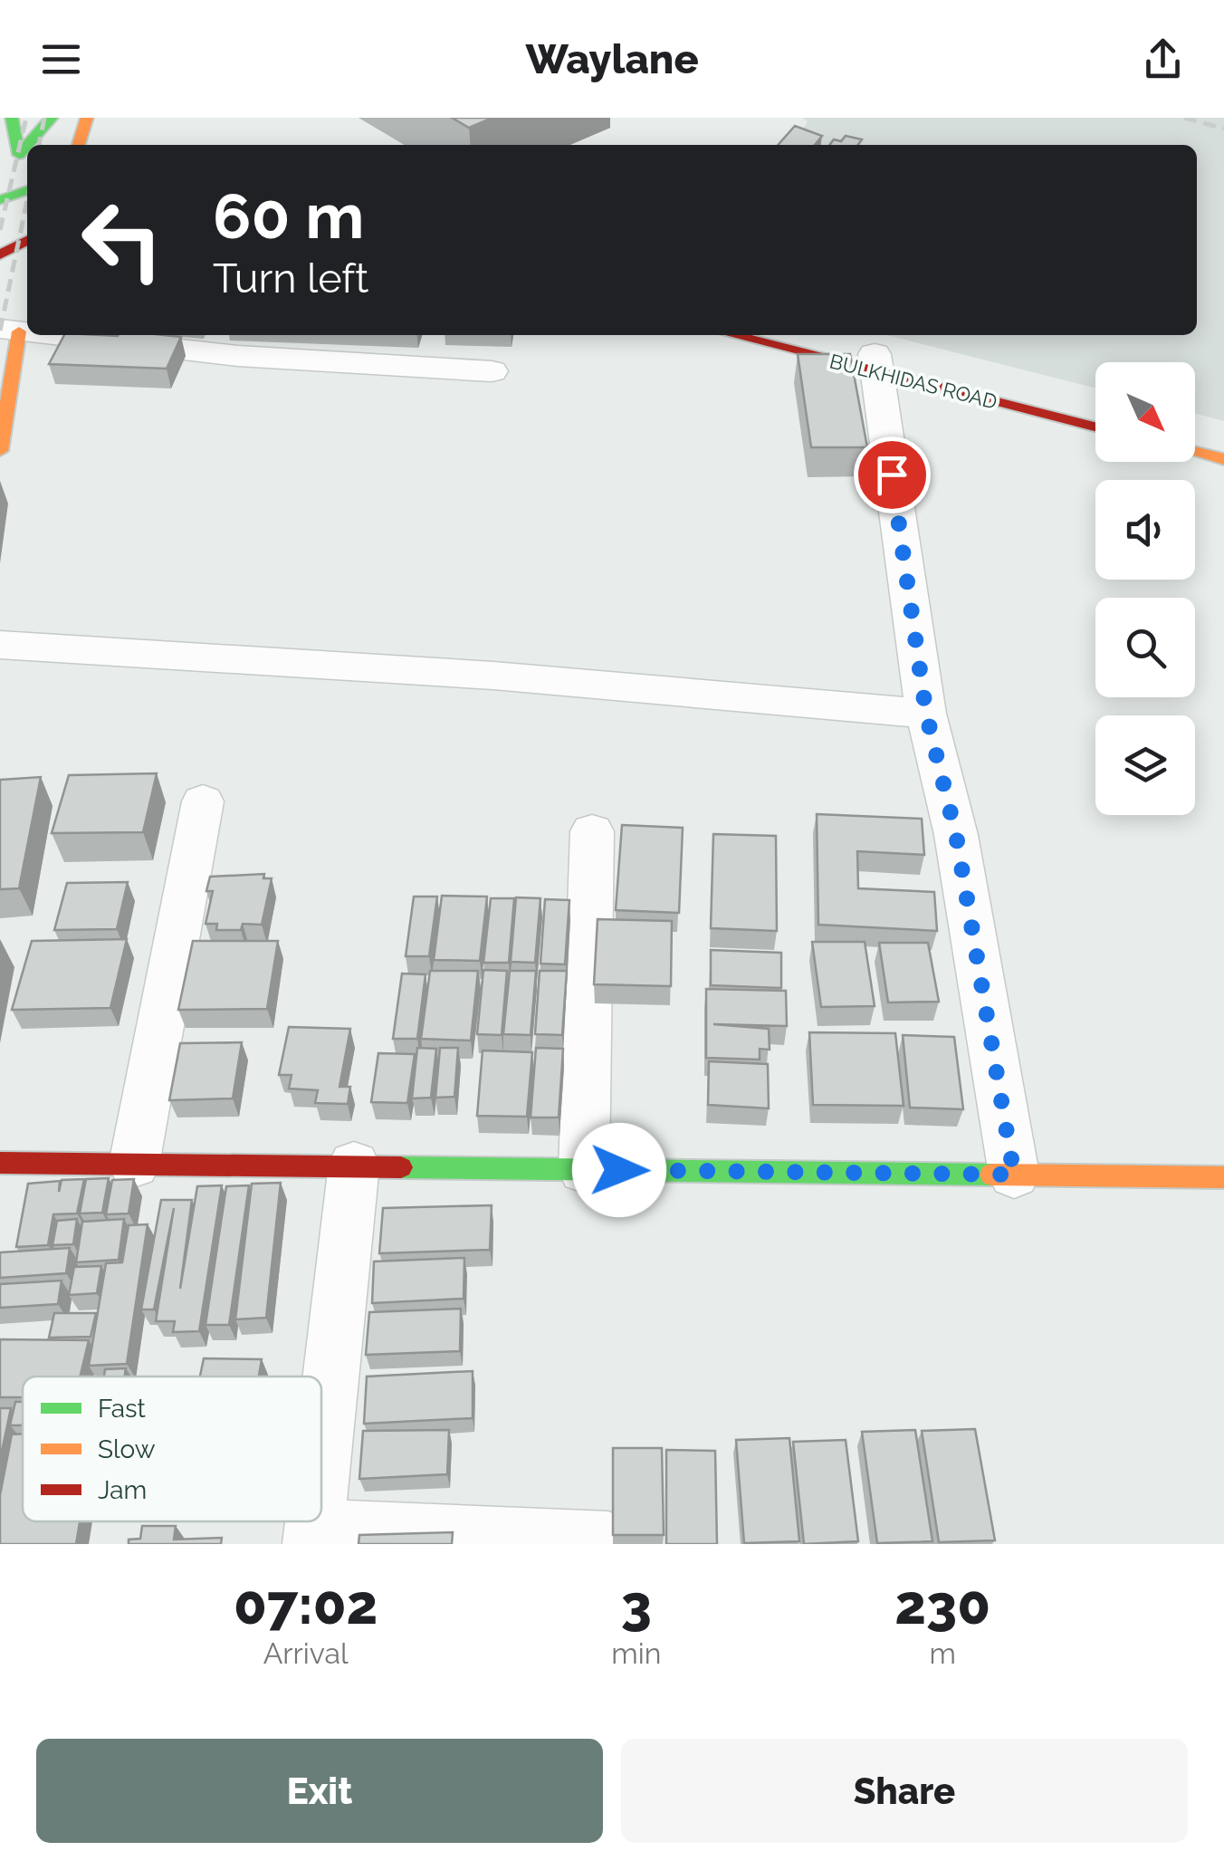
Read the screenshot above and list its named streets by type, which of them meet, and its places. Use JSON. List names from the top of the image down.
{
  "streets": {
    "main road": ["BULKHIDAS ROAD"]
  },
  "legend": ["Fast", "Slow", "Jam"],
  "north": "bottom right",
  "page": {
    "header": "Waylane",
    "turn": ["60 m", "Turn left"],
    "eta": [
      "07:02",
      "Arrival",
      "3",
      "min",
      "230",
      "m"
    ],
    "buttons": ["Exit", "Share"]
  }
}
